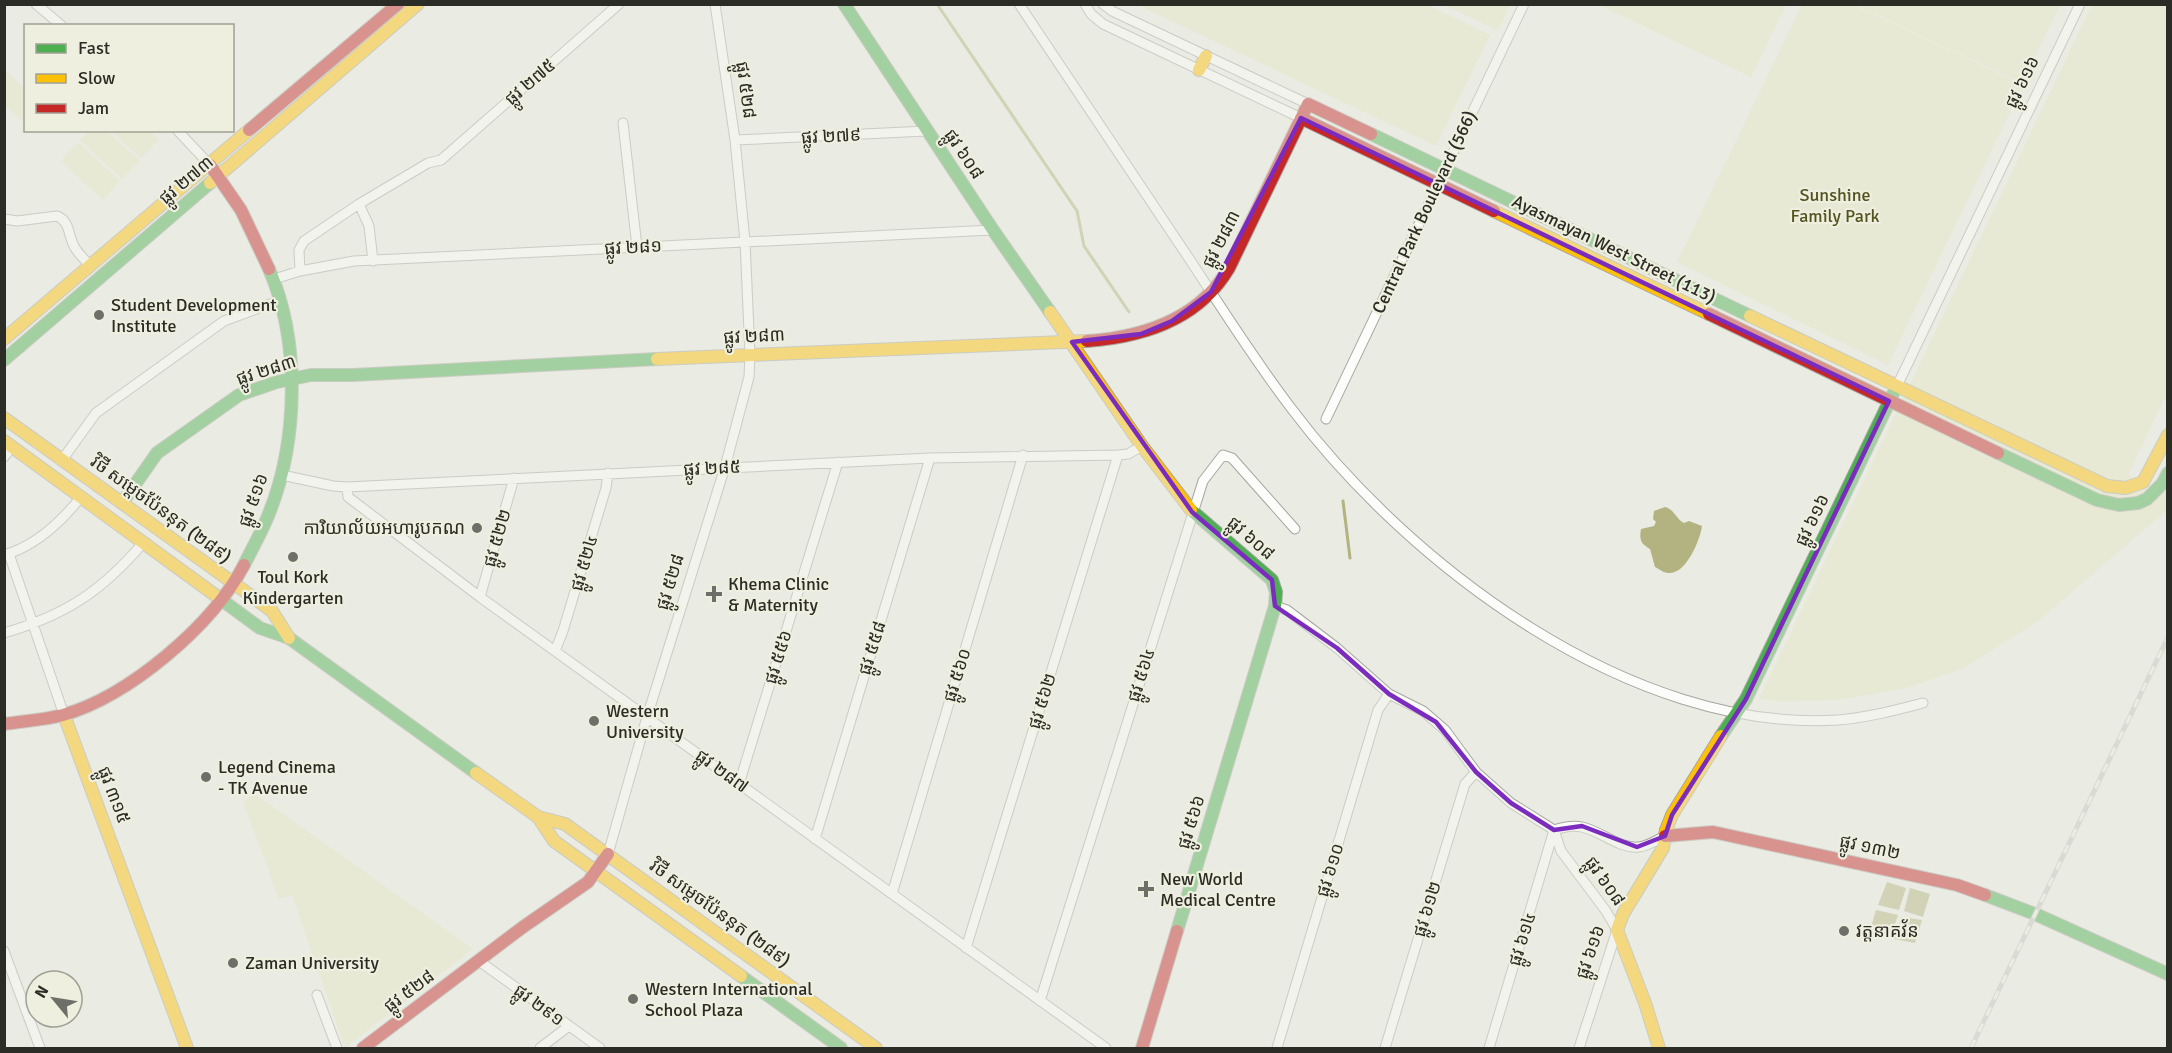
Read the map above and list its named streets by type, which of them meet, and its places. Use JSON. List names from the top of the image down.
{
  "streets": {
    "street": [
      "ផ្លូវ ២៧៥",
      "ផ្លូវ ៦១៦",
      "ផ្លូវ ៥២៨",
      "ផ្លូវ ២៧៩",
      "ផ្លូវ ៦០៨",
      "ផ្លូវ ២៧៣",
      "Central Park Boulevard (566)",
      "ផ្លូវ ២៨៣",
      "ផ្លូវ ២៨១",
      "Ayasmayan West Street (113)",
      "ផ្លូវ ២៨៥",
      "ផ្លូវ ៥១៦",
      "វិថី សម្តេចប៉ែននុត (២៨៩)",
      "ផ្លូវ ៥២២",
      "ផ្លូវ ៥២៤",
      "ផ្លូវ ៥៥៨",
      "ផ្លូវ ៥៥៦",
      "ផ្លូវ ៥៦០",
      "ផ្លូវ ៥៦៤",
      "ផ្លូវ ៥៦២",
      "ផ្លូវ ២៨៧",
      "ផ្លូវ ៣១៥",
      "ផ្លូវ ៥៦៦",
      "ផ្លូវ ១៣២",
      "ផ្លូវ ៦១០",
      "ផ្លូវ ៦១២",
      "ផ្លូវ ៦១៤",
      "ផ្លូវ ២៩១"
    ]
  },
  "crossings": [
    ["ផ្លូវ ២៧៥", "ផ្លូវ ២៨១"],
    ["ផ្លូវ ៦១៦", "ផ្លូវ ៦០៨"],
    ["ផ្លូវ ៦១៦", "Ayasmayan West Street (113)"],
    ["ផ្លូវ ៦១៦", "ផ្លូវ ១៣២"],
    ["ផ្លូវ ៥២៨", "ផ្លូវ ២៧៩"],
    ["ផ្លូវ ៥២៨", "ផ្លូវ ២៨៣"],
    ["ផ្លូវ ៥២៨", "ផ្លូវ ២៨១"],
    ["ផ្លូវ ៥២៨", "ផ្លូវ ២៨៥"],
    ["ផ្លូវ ៥២៨", "វិថី សម្តេចប៉ែននុត (២៨៩)"],
    ["ផ្លូវ ៥២៨", "ផ្លូវ ២៨៧"],
    ["ផ្លូវ ៥២៨", "ផ្លូវ ២៩១"],
    ["ផ្លូវ ២៧៩", "ផ្លូវ ៦០៨"],
    ["ផ្លូវ ៦០៨", "ផ្លូវ ២៨៣"],
    ["ផ្លូវ ៦០៨", "ផ្លូវ ២៨១"],
    ["ផ្លូវ ៦០៨", "ផ្លូវ ២៨៥"],
    ["ផ្លូវ ៦០៨", "ផ្លូវ ៥៦៤"],
    ["ផ្លូវ ៦០៨", "ផ្លូវ ៥៦៦"],
    ["ផ្លូវ ៦០៨", "ផ្លូវ ១៣២"],
    ["ផ្លូវ ៦០៨", "ផ្លូវ ៦១៤"],
    ["ផ្លូវ ២៧៣", "ផ្លូវ ៥១៦"],
    ["Central Park Boulevard (566)", "Ayasmayan West Street (113)"],
    ["ផ្លូវ ២៨៣", "Ayasmayan West Street (113)"],
    ["ផ្លូវ ២៨៣", "ផ្លូវ ៥១៦"],
    ["ផ្លូវ ២៨៣", "វិថី សម្តេចប៉ែននុត (២៨៩)"],
    ["ផ្លូវ ២៨១", "ផ្លូវ ៥១៦"],
    ["ផ្លូវ ២៨៥", "ផ្លូវ ៥១៦"],
    ["ផ្លូវ ២៨៥", "ផ្លូវ ៥២២"],
    ["ផ្លូវ ២៨៥", "ផ្លូវ ៥២៤"],
    ["ផ្លូវ ២៨៥", "ផ្លូវ ៥៥៨"],
    ["ផ្លូវ ២៨៥", "ផ្លូវ ៥៥៦"],
    ["ផ្លូវ ២៨៥", "ផ្លូវ ៥៦០"],
    ["ផ្លូវ ២៨៥", "ផ្លូវ ៥៦២"],
    ["ផ្លូវ ២៨៥", "ផ្លូវ ២៨៧"],
    ["ផ្លូវ ៥១៦", "វិថី សម្តេចប៉ែននុត (២៨៩)"],
    ["ផ្លូវ ៥១៦", "ផ្លូវ ៣១៥"],
    ["ផ្លូវ ៥២២", "ផ្លូវ ២៨៧"],
    ["ផ្លូវ ៥២៤", "ផ្លូវ ២៨៧"],
    ["ផ្លូវ ៥៥៨", "ផ្លូវ ២៨៧"],
    ["ផ្លូវ ៥៥៦", "ផ្លូវ ២៨៧"],
    ["ផ្លូវ ៥៦០", "ផ្លូវ ២៨៧"],
    ["ផ្លូវ ៥៦៤", "ផ្លូវ ២៨៧"],
    ["ផ្លូវ ៥៦២", "ផ្លូវ ២៨៧"],
    ["ផ្លូវ ១៣២", "ផ្លូវ ៦១៤"]
  ],
  "parks": ["Sunshine Family Park"],
  "places": {
    "other": [
      "Student Development Institute",
      "ការិយាល័យអហារូបកណ",
      "Toul Kork Kindergarten",
      "Western University",
      "Legend Cinema - TK Avenue",
      "វត្តនាគវ័ន",
      "Zaman University",
      "Western International School Plaza"
    ],
    "health": ["Khema Clinic & Maternity", "New World Medical Centre"]
  },
  "legend": ["Fast", "Slow", "Jam"],
  "north": "top left"
}
